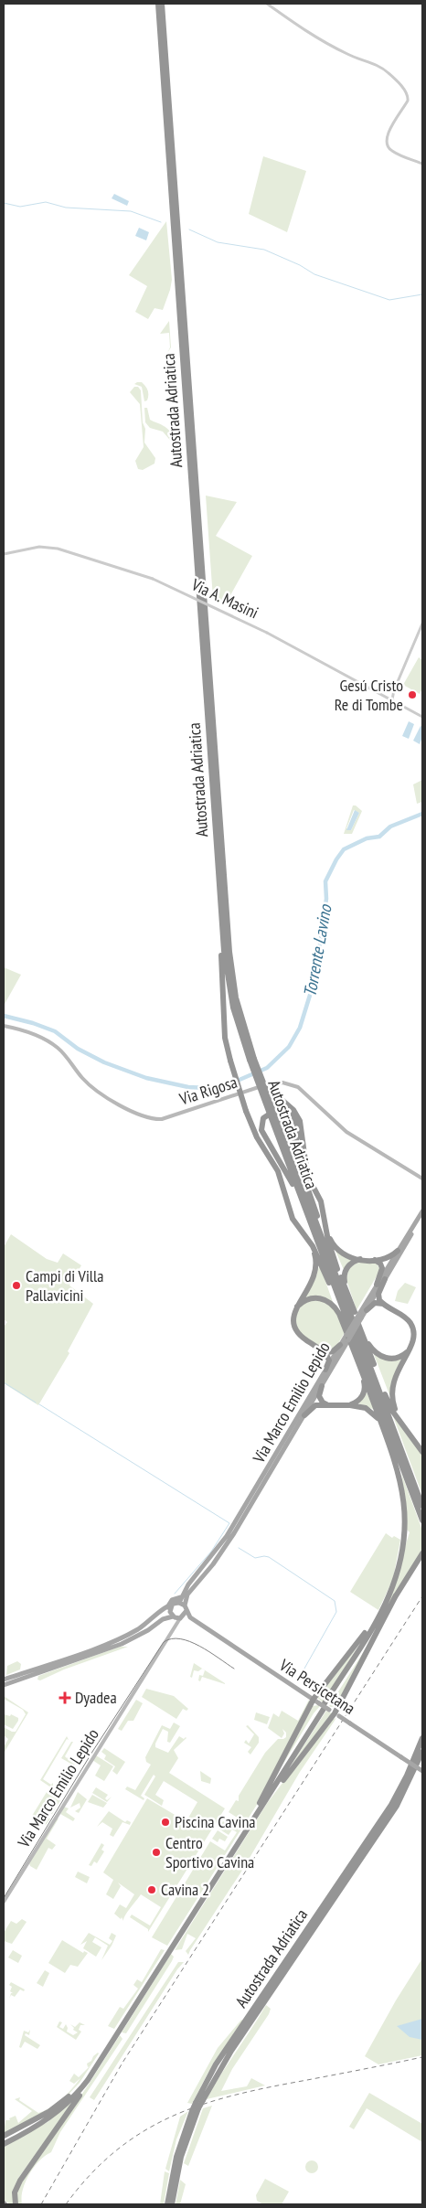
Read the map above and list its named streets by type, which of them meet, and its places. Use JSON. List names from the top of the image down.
{
  "streets": {
    "highway": ["Autostrada Adriatica"],
    "main road": ["Via Rigosa", "Via Marco Emilio Lepido", "Via Persicetana"],
    "street": ["Via A. Masini"]
  },
  "crossings": [
    ["Via Marco Emilio Lepido", "Via Persicetana"]
  ],
  "water": ["Torrente Lavino"],
  "places": {
    "other": [
      "Gesú Cristo Re di Tombe",
      "Campi di Villa Pallavicini",
      "Piscina Cavina",
      "Centro Sportivo Cavina",
      "Cavina 2"
    ],
    "health": ["Dyadea"]
  }
}
